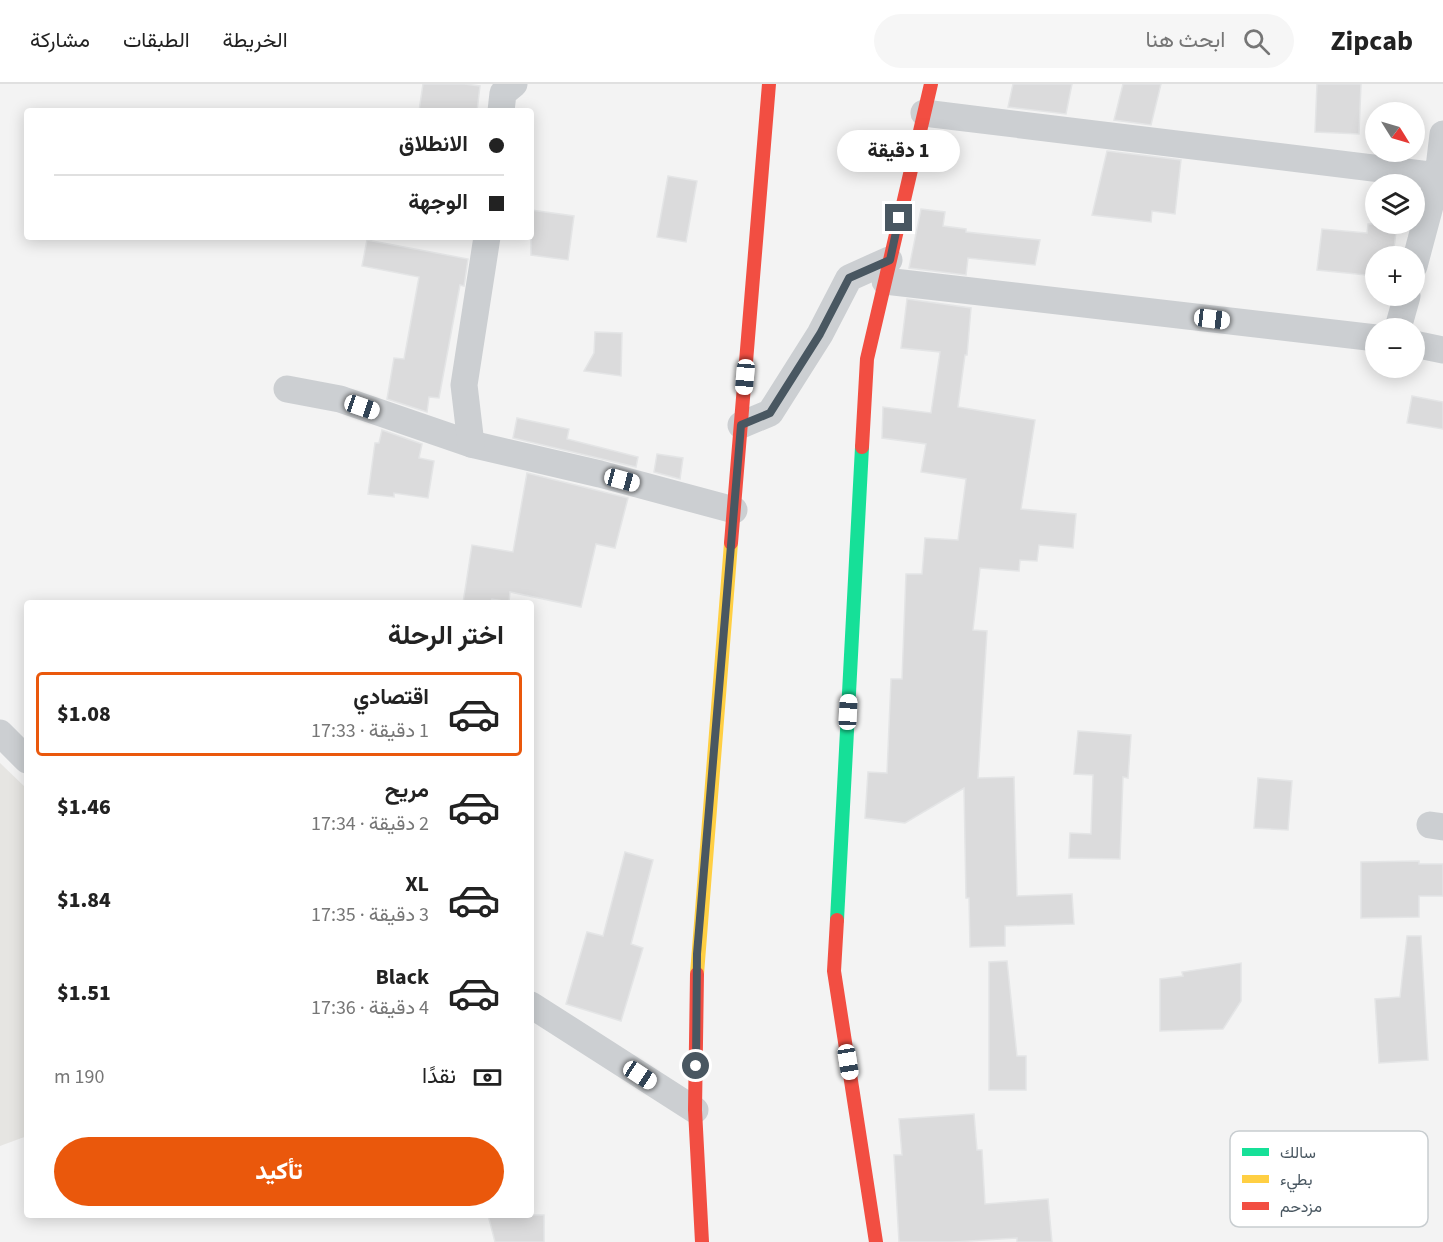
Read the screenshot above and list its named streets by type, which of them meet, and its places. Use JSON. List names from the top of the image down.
{
  "legend": ["سالك", "بطيء", "مزدحم"],
  "north": "bottom right",
  "page": {
    "header": "Zipcab",
    "search": "ابحث هنا",
    "nav": ["الخريطة", "الطبقات", "مشاركة"],
    "map_buttons": ["+", "−"],
    "banner": ["الانطلاق", "الوجهة"],
    "bubble": "1 دقيقة",
    "heading": "اختر الرحلة",
    "list": [
      {
        "name": "اقتصادي",
        "note": "1 دقيقة · 17:33",
        "value": "$1.08"
      },
      {
        "name": "مريح",
        "note": "2 دقيقة · 17:34",
        "value": "$1.46"
      },
      {
        "name": "XL",
        "note": "3 دقيقة · 17:35",
        "value": "$1.84"
      },
      {
        "name": "Black",
        "note": "4 دقيقة · 17:36",
        "value": "$1.51"
      }
    ],
    "pay": ["نقدًا", "190 m"],
    "buttons": "تأكيد"
  }
}
